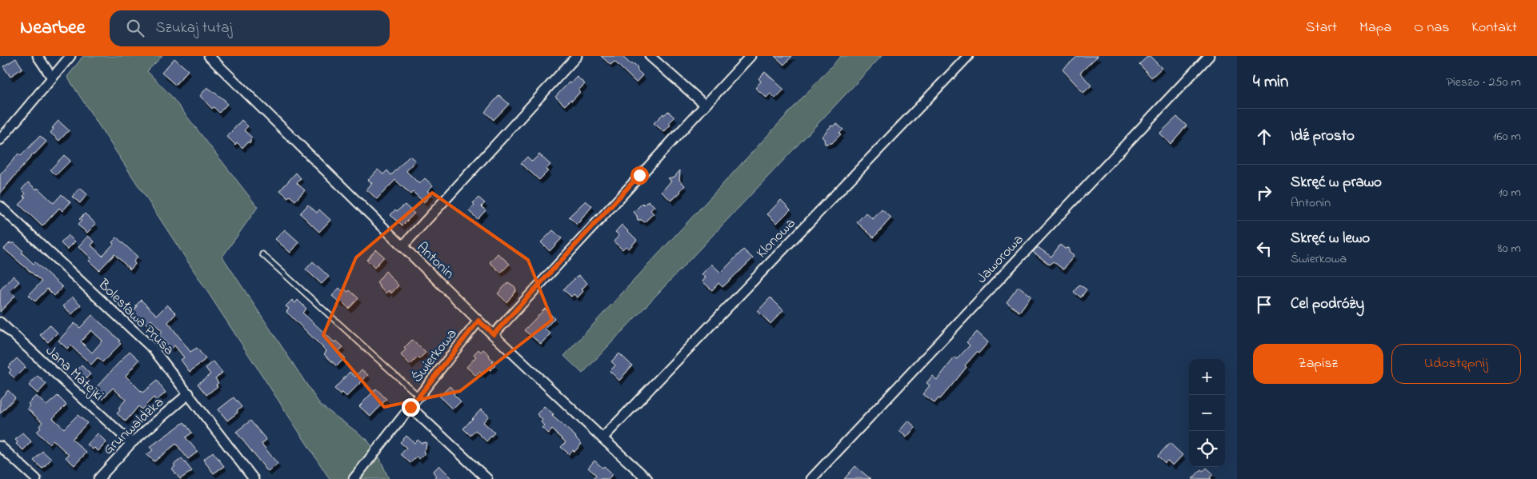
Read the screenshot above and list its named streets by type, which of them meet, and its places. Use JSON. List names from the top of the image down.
{
  "streets": {
    "street": [
      "Klonowa",
      "Jaworowa",
      "Antonin",
      "Bolesława Prusa",
      "Świerkowa",
      "Jana Matejki",
      "Grunwaldzka"
    ]
  },
  "crossings": [
    ["Klonowa", "Antonin"],
    ["Antonin", "Świerkowa"],
    ["Bolesława Prusa", "Grunwaldzka"],
    ["Jana Matejki", "Grunwaldzka"]
  ],
  "page": {
    "header": "Nearbee",
    "search": "Szukaj tutaj",
    "nav": [
      "Start",
      "Mapa",
      "O nas",
      "Kontakt"
    ],
    "heading": ["4 min", "Pieszo · 250 m"],
    "list": [
      ["Idź prosto", "160 m"],
      ["Skręć w prawo", "Antonin", "10 m"],
      ["Skręć w lewo", "Świerkowa", "80 m"],
      "Cel podróży"
    ],
    "buttons": ["Zapisz", "Udostępnij"],
    "map_buttons": ["+", "−"]
  }
}
